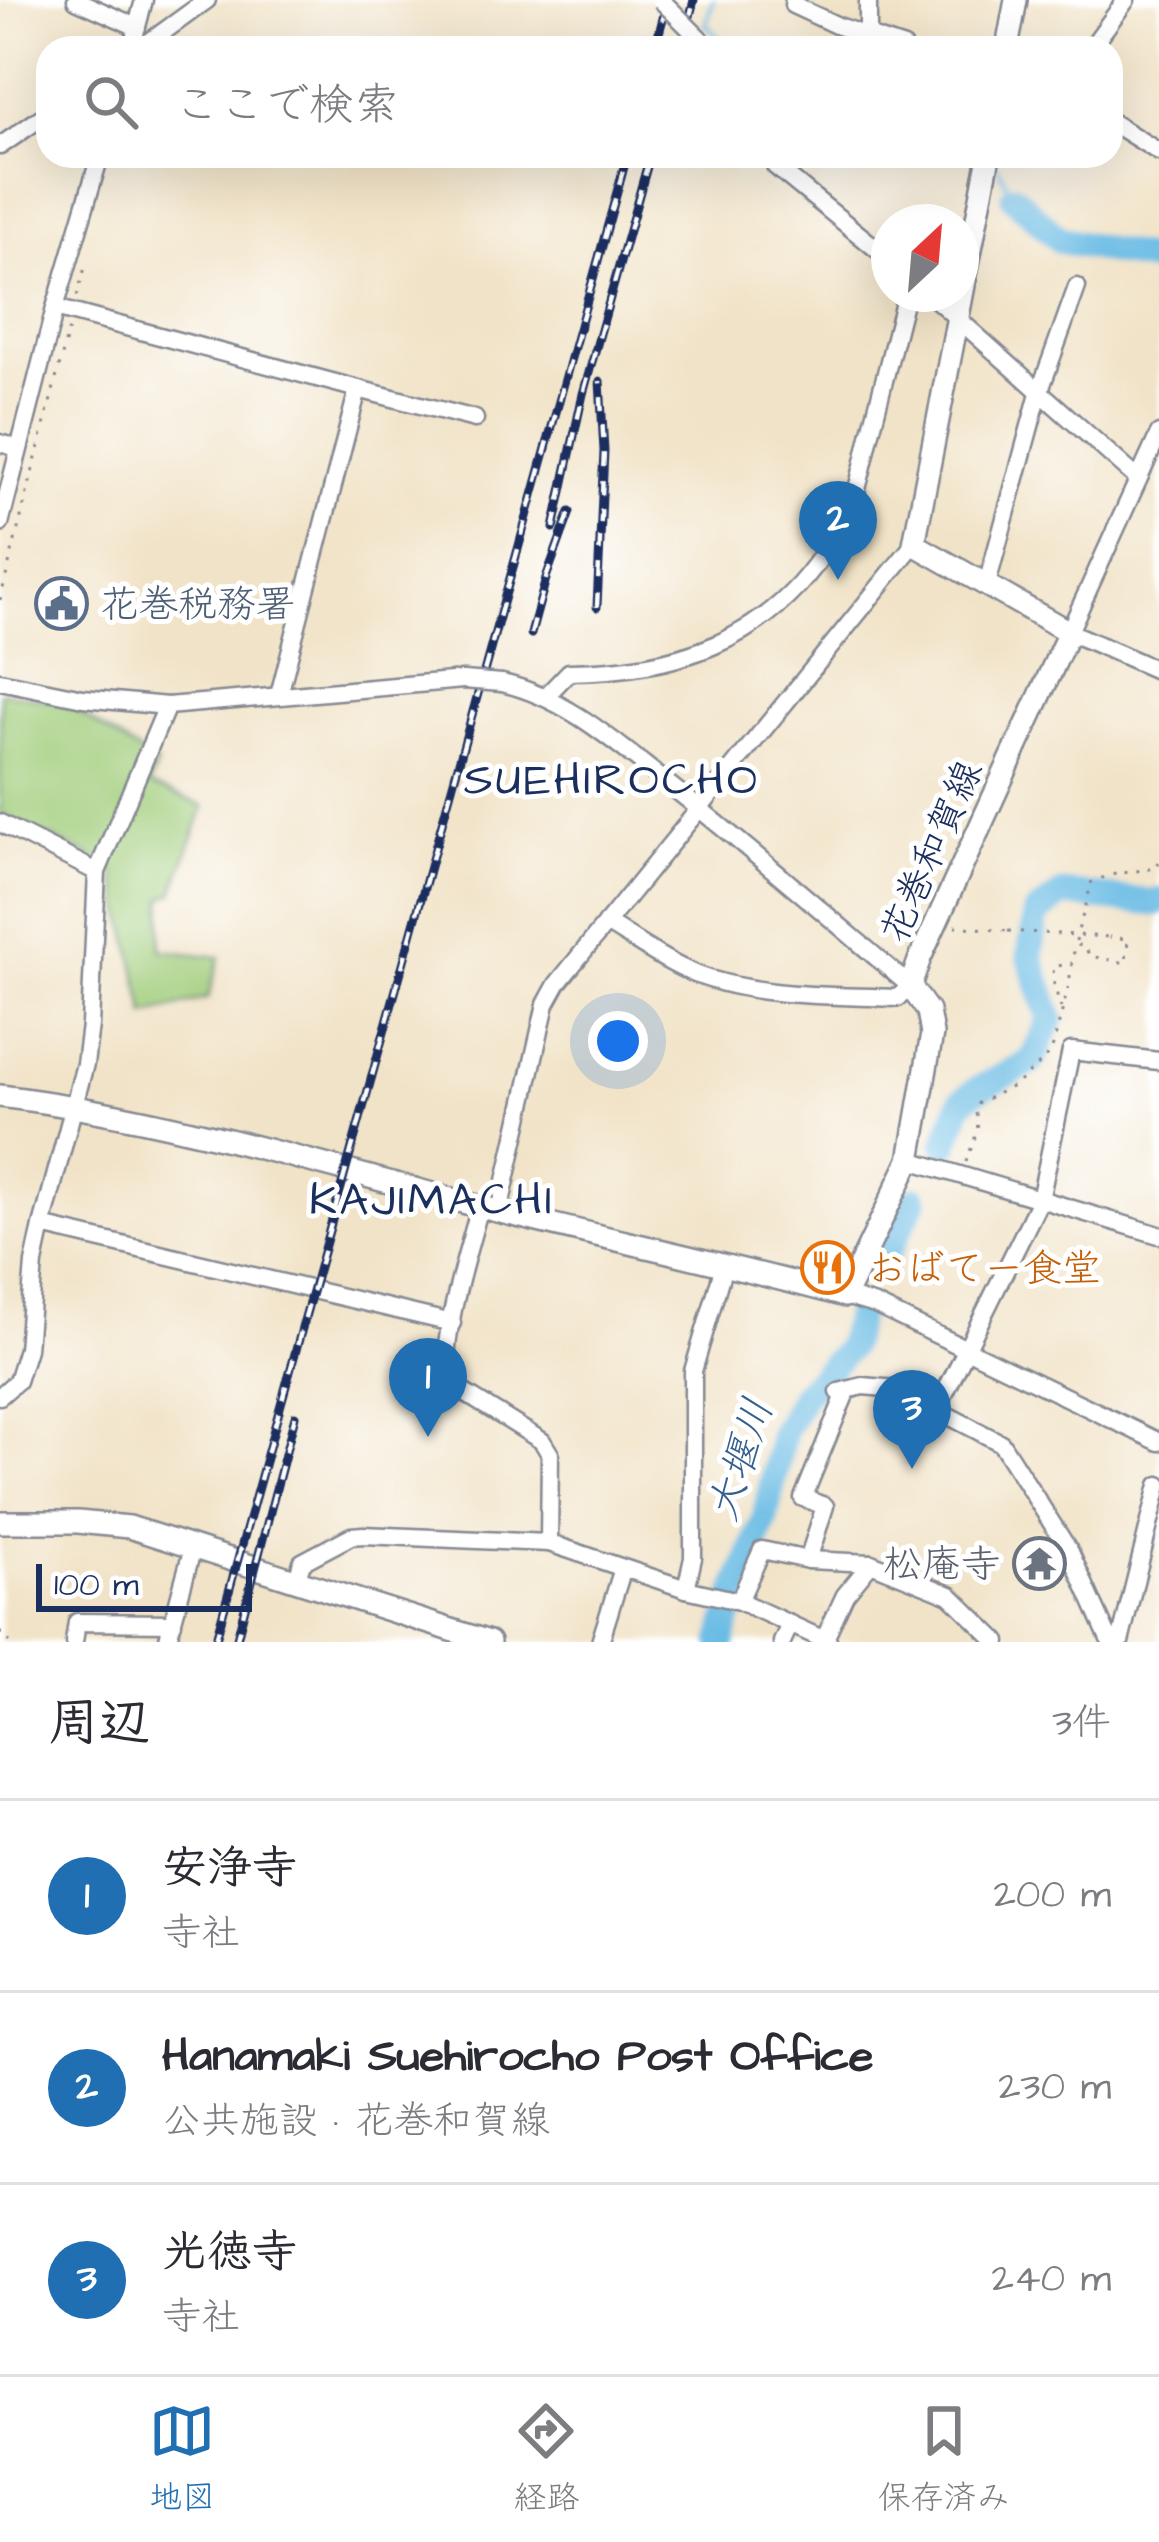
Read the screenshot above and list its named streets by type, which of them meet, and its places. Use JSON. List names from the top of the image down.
{
  "streets": {
    "main road": ["花巻和賀線"]
  },
  "districts": ["SUEHIROCHO", "KAJIMACHI"],
  "water": ["大堰川"],
  "places": {
    "public building": ["花巻税務署"],
    "restaurant": ["おばてー食堂"],
    "temple": ["松庵寺"]
  },
  "scale_bar": "100 m",
  "north": "top right",
  "page": {
    "search": "ここで検索",
    "pins": ["2", "1", "3"],
    "scale": "100 m",
    "heading": ["周辺", "3件"],
    "list": [
      {
        "mark": "1",
        "name": "安浄寺",
        "note": "寺社",
        "value": "200 m"
      },
      {
        "mark": "2",
        "name": "Hanamaki Suehirocho Post Office",
        "note": "公共施設 · 花巻和賀線",
        "value": "230 m"
      },
      {
        "mark": "3",
        "name": "光徳寺",
        "note": "寺社",
        "value": "240 m"
      }
    ],
    "nav": ["地図", "経路", "保存済み"]
  }
}
